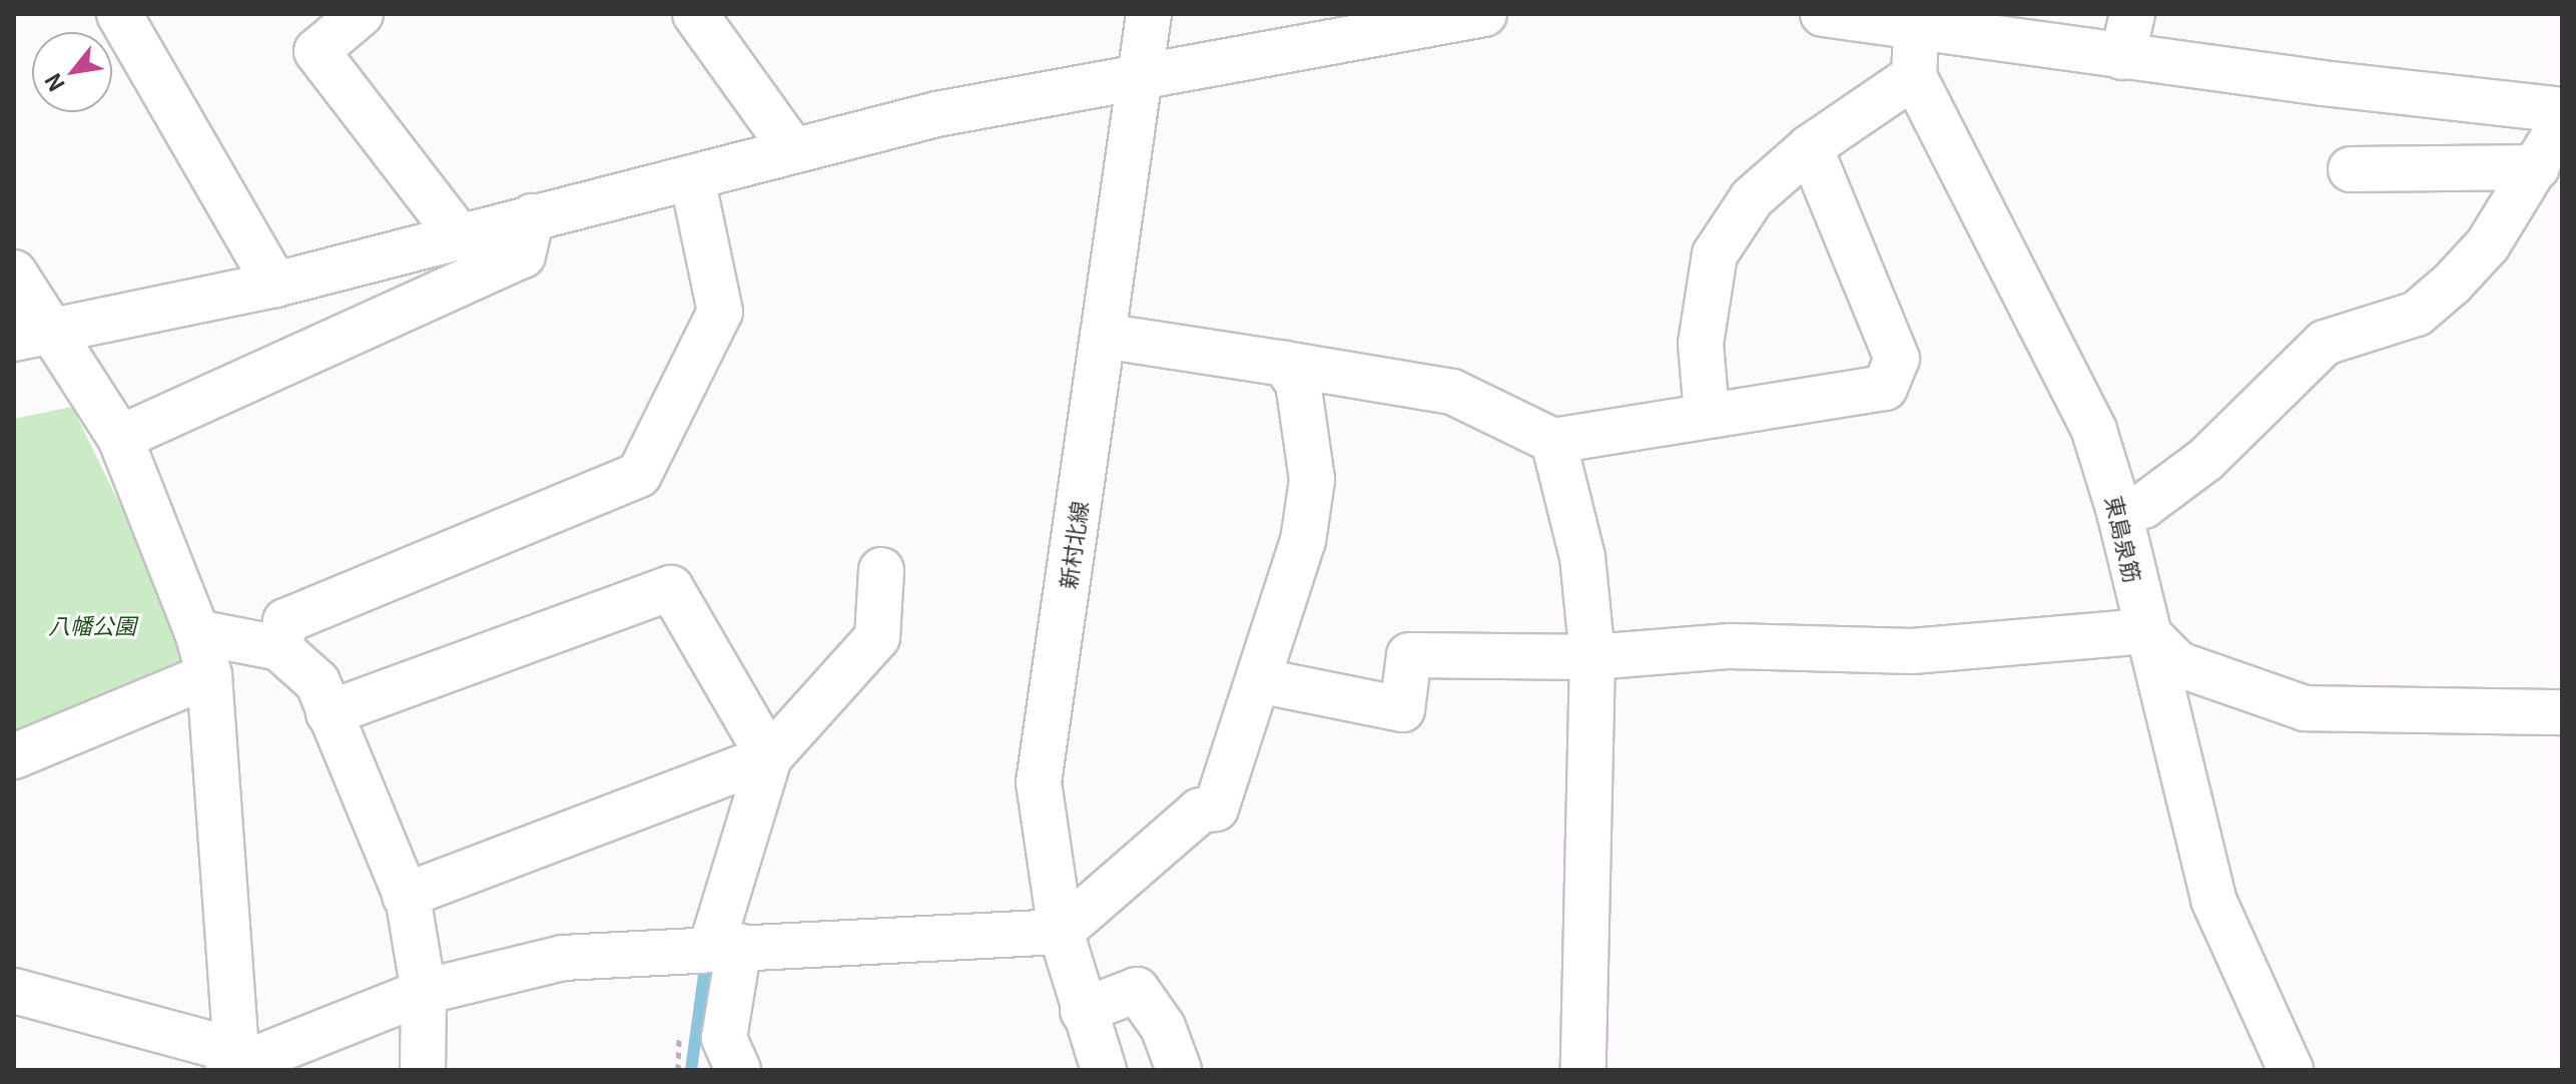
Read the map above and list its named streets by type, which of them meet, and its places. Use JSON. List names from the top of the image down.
{
  "streets": {
    "street": ["東島泉筋", "新村北線"]
  },
  "parks": ["八幡公園"],
  "north": "bottom left"
}
